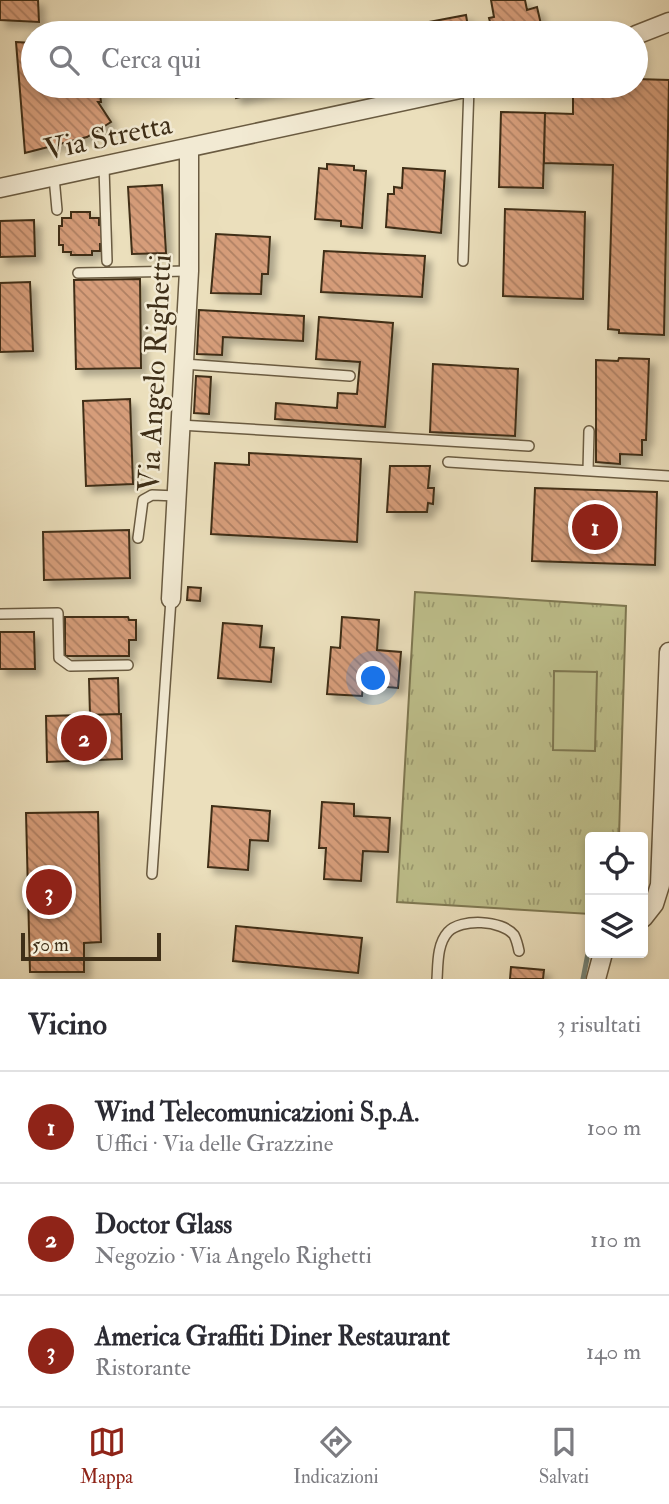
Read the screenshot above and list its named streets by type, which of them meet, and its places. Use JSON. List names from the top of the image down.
{
  "streets": {
    "street": ["Via Stretta", "Via Angelo Righetti"]
  },
  "crossings": [
    ["Via Stretta", "Via Angelo Righetti"]
  ],
  "scale_bar": "50 m",
  "page": {
    "search": "Cerca qui",
    "pins": ["1", "2", "3"],
    "scale": "50 m",
    "heading": ["Vicino", "3 risultati"],
    "list": [
      {
        "mark": "1",
        "name": "Wind Telecomunicazioni S.p.A.",
        "note": "Uffici · Via delle Grazzine",
        "value": "100 m"
      },
      {
        "mark": "2",
        "name": "Doctor Glass",
        "note": "Negozio · Via Angelo Righetti",
        "value": "110 m"
      },
      {
        "mark": "3",
        "name": "America Graffiti Diner Restaurant",
        "note": "Ristorante",
        "value": "140 m"
      }
    ],
    "nav": ["Mappa", "Indicazioni", "Salvati"]
  }
}
